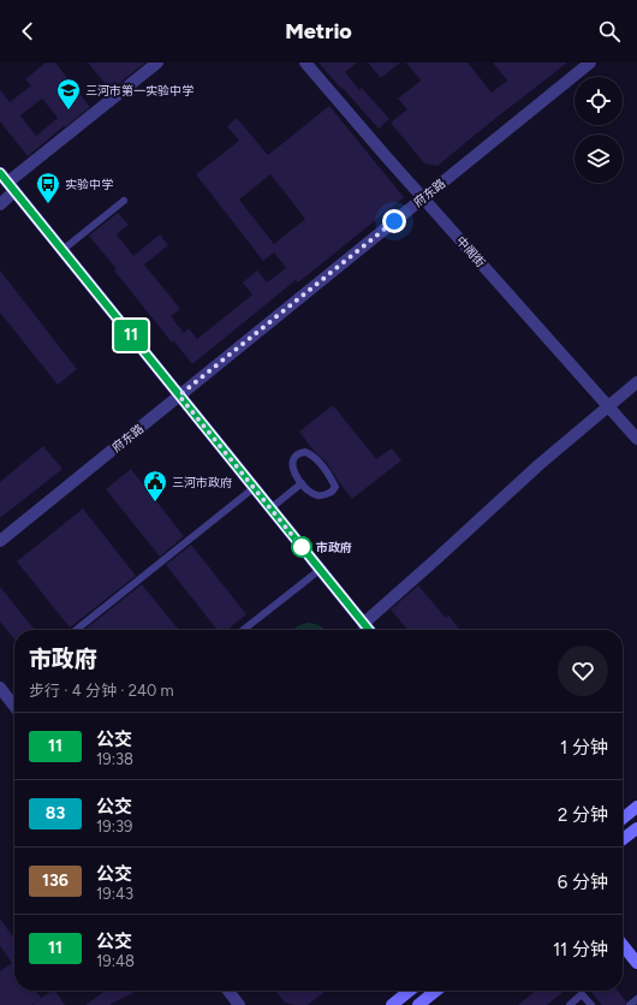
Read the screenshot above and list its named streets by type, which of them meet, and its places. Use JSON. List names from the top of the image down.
{
  "streets": {
    "street": ["府东路", "中阁街"]
  },
  "crossings": [
    ["府东路", "中阁街"]
  ],
  "places": {
    "school or university": ["三河市第一实验中学"],
    "bus stop": ["实验中学"],
    "public building": ["三河市政府"],
    "other": ["市政府"]
  },
  "lines": ["bus line 11"],
  "page": {
    "header": "Metrio",
    "on_map": "11",
    "heading": ["市政府", "步行 · 4 分钟 · 240 m"],
    "list": [
      {
        "mark": "11",
        "name": "公交",
        "note": "19:38",
        "value": "1 分钟"
      },
      {
        "mark": "83",
        "name": "公交",
        "note": "19:39",
        "value": "2 分钟"
      },
      {
        "mark": "136",
        "name": "公交",
        "note": "19:43",
        "value": "6 分钟"
      },
      {
        "mark": "11",
        "name": "公交",
        "note": "19:48",
        "value": "11 分钟"
      }
    ]
  }
}
